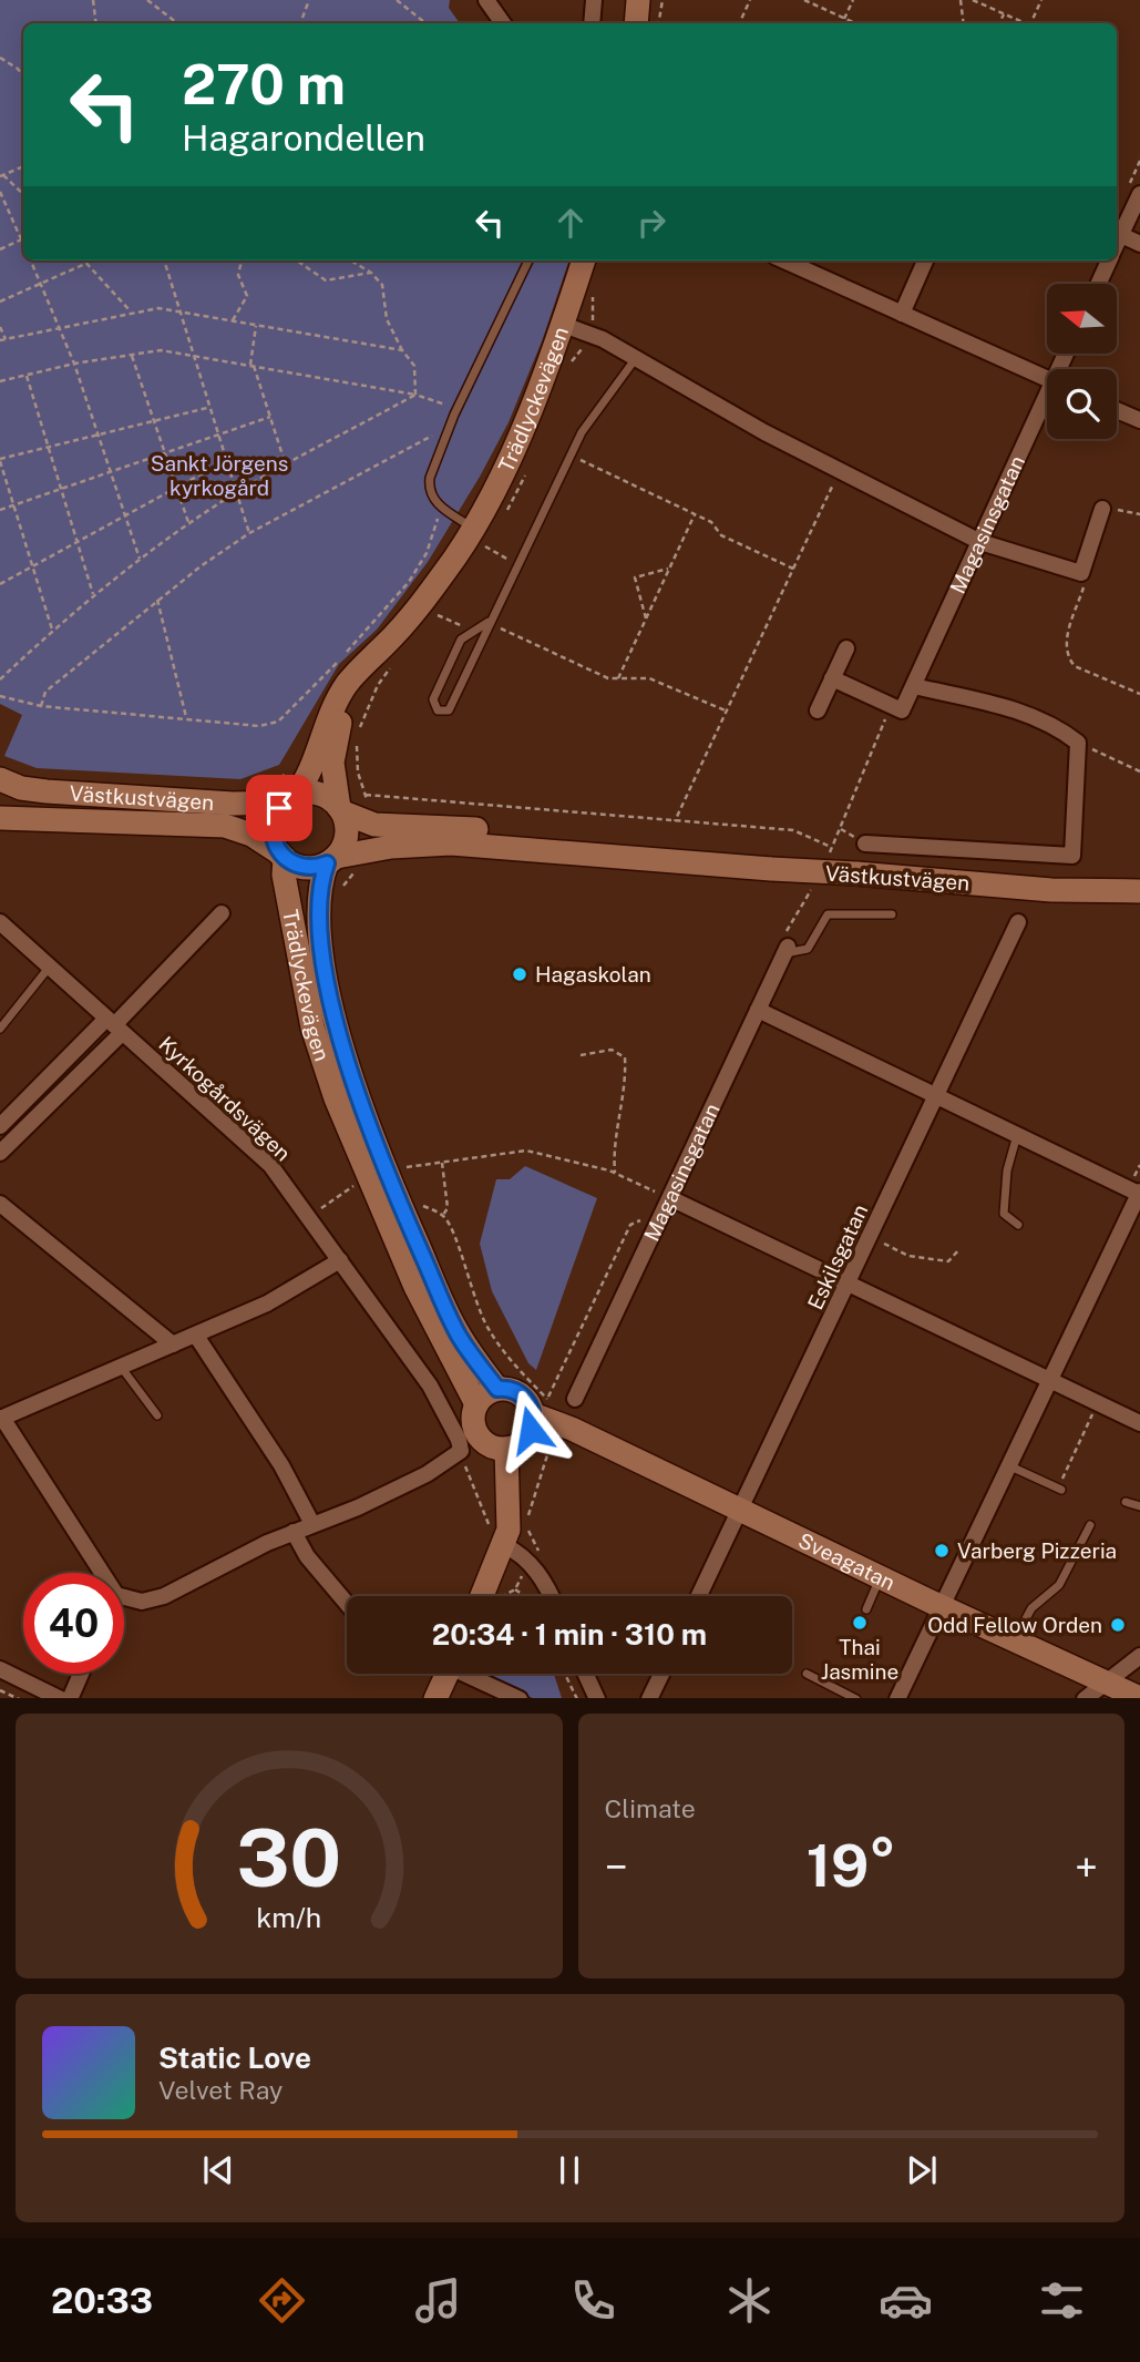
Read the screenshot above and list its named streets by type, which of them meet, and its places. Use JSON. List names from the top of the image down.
{
  "streets": {
    "street": [
      "Trädlyckevägen",
      "Magasinsgatan",
      "Västkustvägen",
      "Kyrkogårdsvägen",
      "Eskilsgatan",
      "Sveagatan"
    ]
  },
  "crossings": [
    ["Trädlyckevägen", "Västkustvägen"],
    ["Trädlyckevägen", "Sveagatan"],
    ["Eskilsgatan", "Sveagatan"]
  ],
  "parks": ["Sankt Jörgens kyrkogård"],
  "places": [
    "Hagaskolan",
    "Varberg Pizzeria",
    "Thai Jasmine",
    "Odd Fellow Orden"
  ],
  "north": "left",
  "page": {
    "turn": ["270 m", "Hagarondellen"],
    "limit": "40",
    "trip": "20:34 · 1 min · 310 m",
    "tile": "Climate",
    "heat": ["−", "19°", "+"],
    "song": ["Static Love", "Velvet Ray"],
    "tabs": "20:33",
    "gauge": ["30", "km/h"]
  }
}
